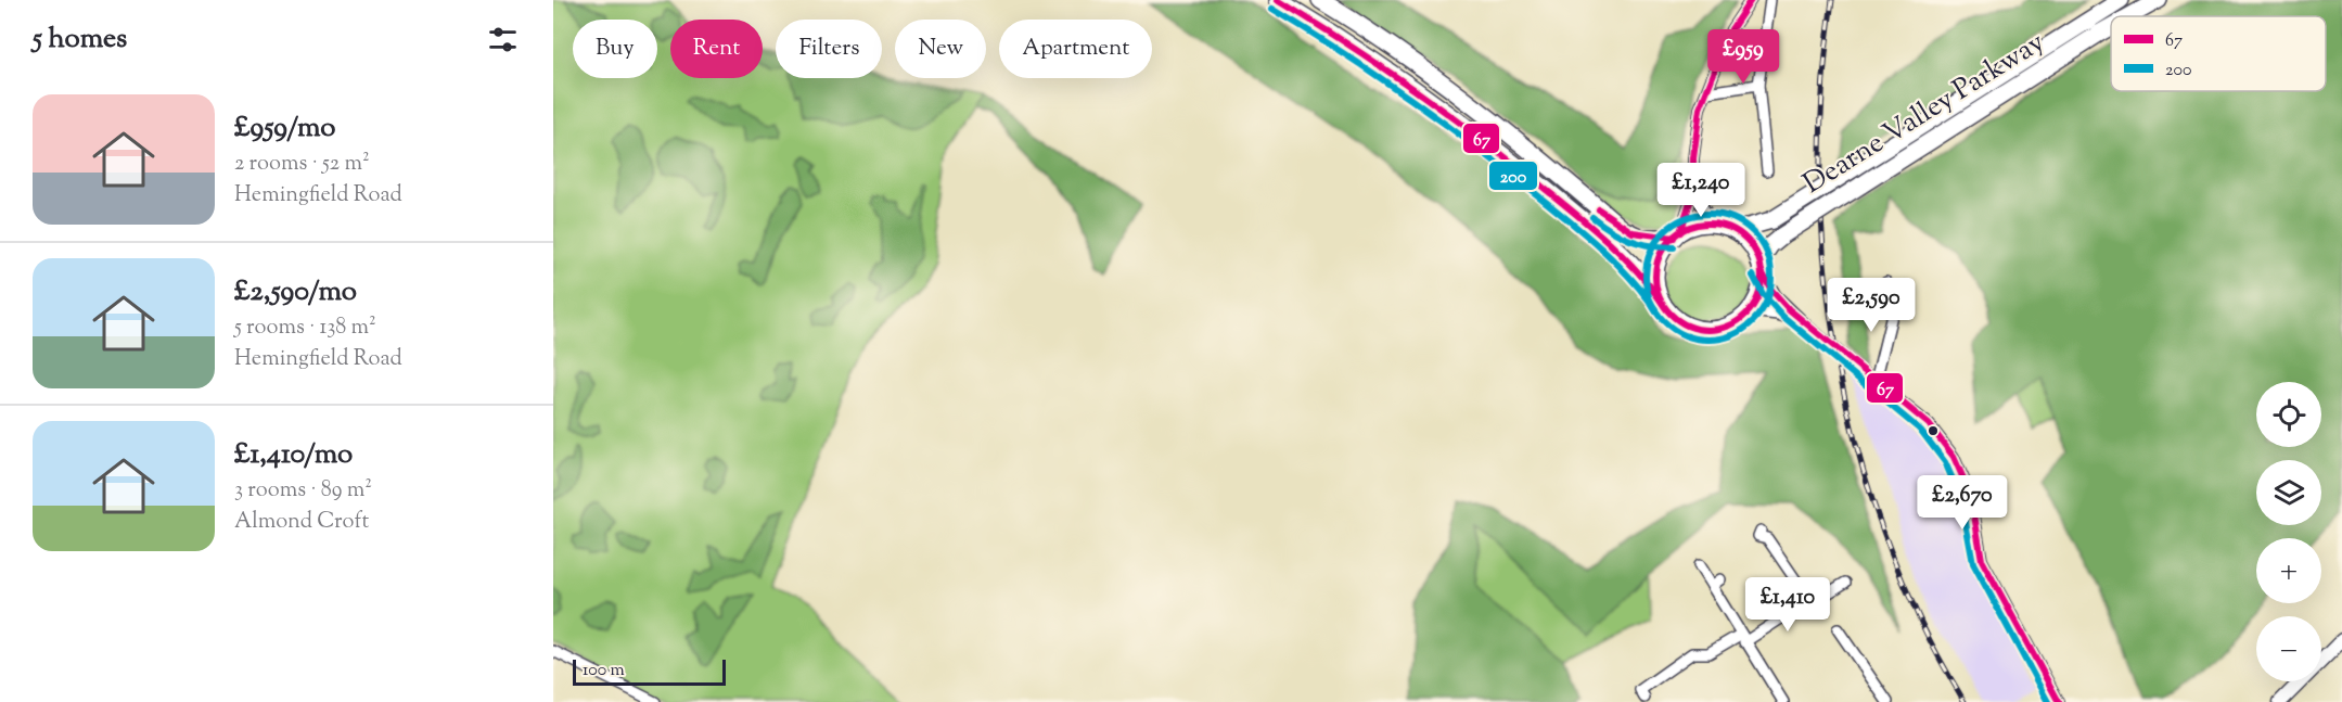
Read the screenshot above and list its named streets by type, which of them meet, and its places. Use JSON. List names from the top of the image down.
{
  "streets": {
    "highway": ["Dearne Valley Parkway"]
  },
  "lines": ["transit line 67", "transit line 200"],
  "legend": ["67", "200"],
  "scale_bar": "100 m",
  "page": {
    "heading": "5 homes",
    "chip": [
      "Buy",
      "Rent",
      "Filters",
      "New",
      "Apartment"
    ],
    "price": [
      "£959",
      "£1,240",
      "£2,590",
      "£2,670",
      "£1,410"
    ],
    "list": [
      {
        "name": "£959/mo",
        "note": "2 rooms · 52 m² · Hemingfield Road"
      },
      {
        "name": "£2,590/mo",
        "note": "5 rooms · 138 m² · Hemingfield Road"
      },
      {
        "name": "£1,410/mo",
        "note": "3 rooms · 89 m² · Almond Croft"
      }
    ],
    "map_buttons": ["+", "−"],
    "scale": "100 m"
  }
}
